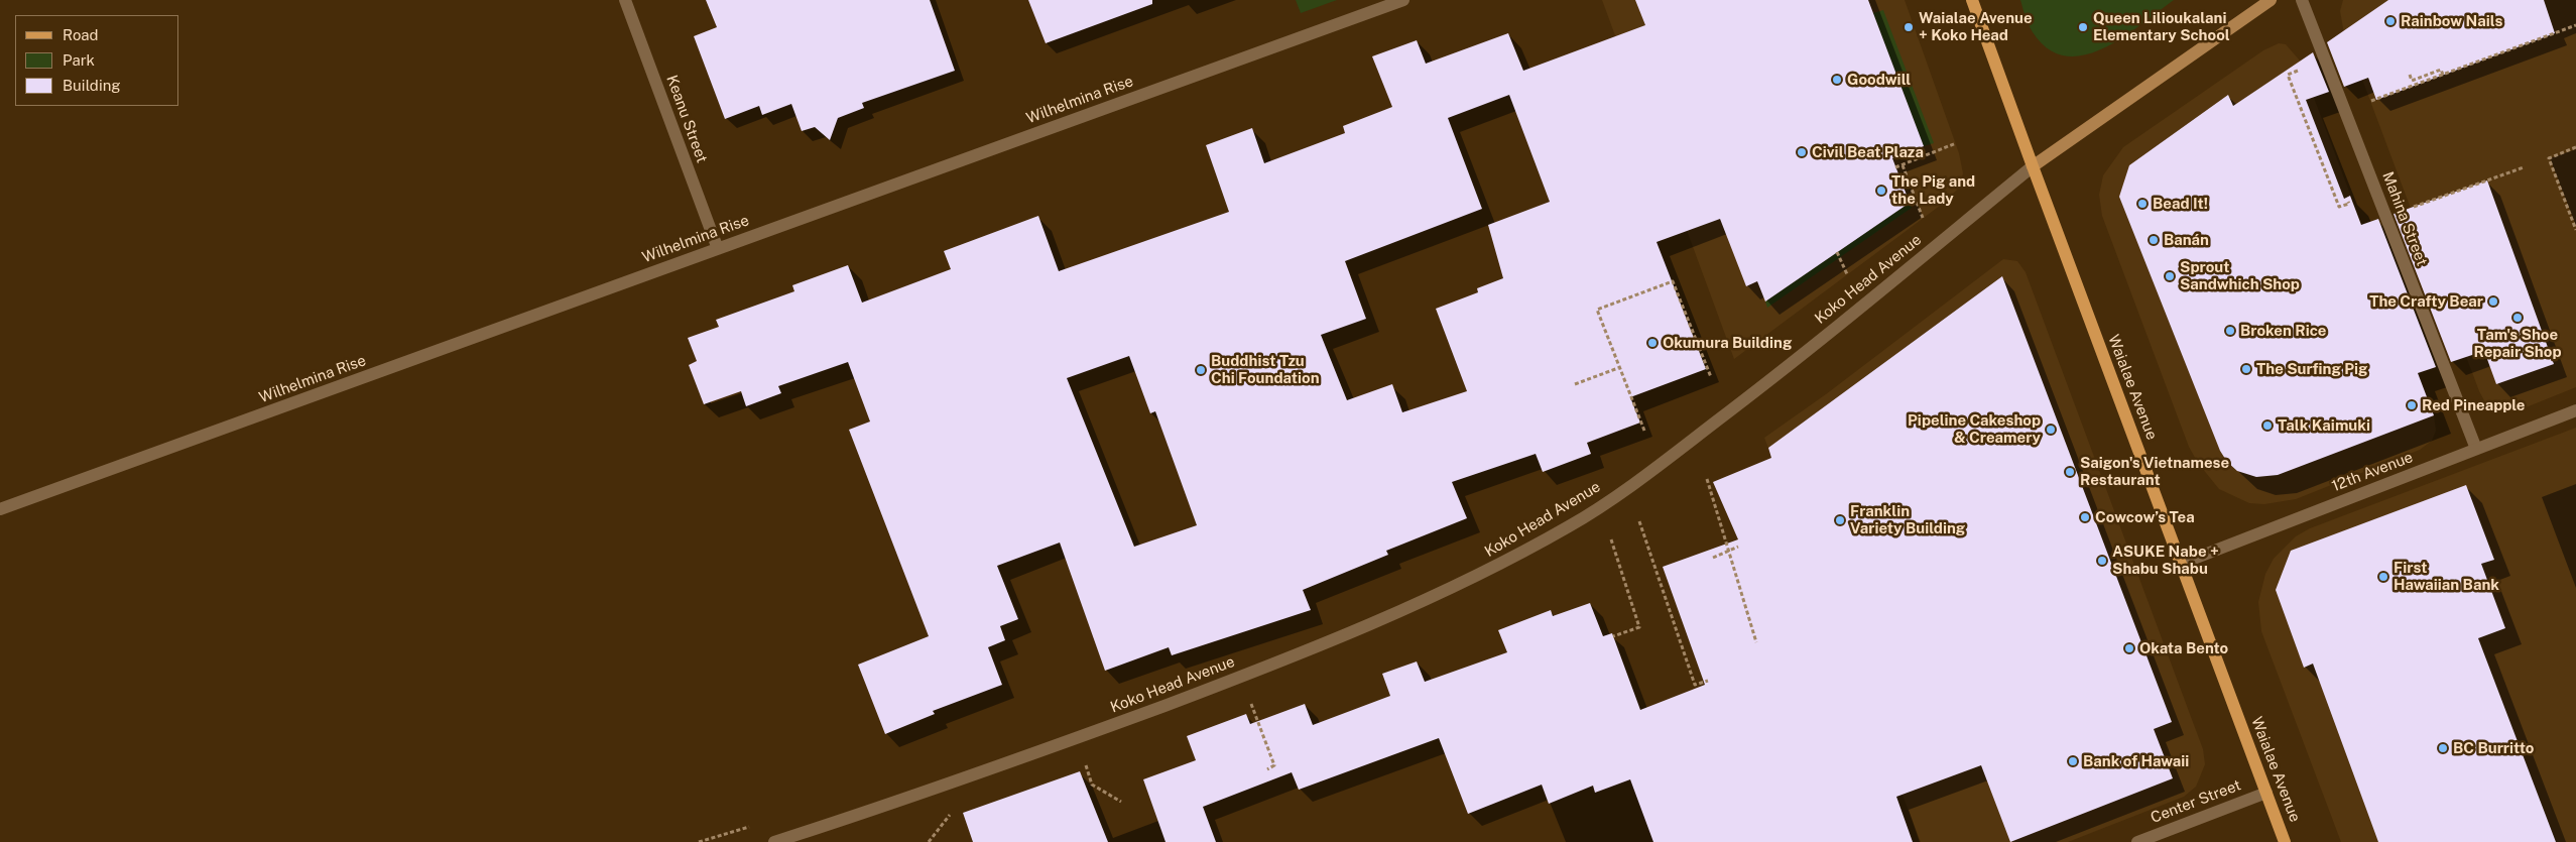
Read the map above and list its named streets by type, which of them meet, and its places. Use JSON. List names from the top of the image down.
{
  "streets": {
    "main road": ["Waialae Avenue"],
    "street": [
      "Wilhelmina Rise",
      "Keanu Street",
      "Mahina Street",
      "Koko Head Avenue",
      "12th Avenue",
      "Center Street"
    ]
  },
  "crossings": [
    ["Wilhelmina Rise", "Keanu Street"],
    ["Mahina Street", "12th Avenue"],
    ["Koko Head Avenue", "Waialae Avenue"],
    ["Waialae Avenue", "12th Avenue"],
    ["Waialae Avenue", "Center Street"]
  ],
  "places": [
    "Rainbow Nails",
    "Waialae Avenue + Koko Head",
    "Queen Lilioukalani Elementary School",
    "Goodwill",
    "Civil Beat Plaza",
    "The Pig and the Lady",
    "Bead It!",
    "Banán",
    "Sprout Sandwhich Shop",
    "The Crafty Bear",
    "Tam's Shoe Repair Shop",
    "Broken Rice",
    "Okumura Building",
    "The Surfing Pig",
    "Buddhist Tzu Chi Foundation",
    "Red Pineapple",
    "Talk Kaimuki",
    "Pipeline Cakeshop & Creamery",
    "Saigon's Vietnamese Restaurant",
    "Cowcow’s Tea",
    "Franklin Variety Building",
    "ASUKE Nabe + Shabu Shabu",
    "First Hawaiian Bank",
    "Okata Bento",
    "BC Burritto",
    "Bank of Hawaii"
  ],
  "legend": ["Road", "Park", "Building"]
}
